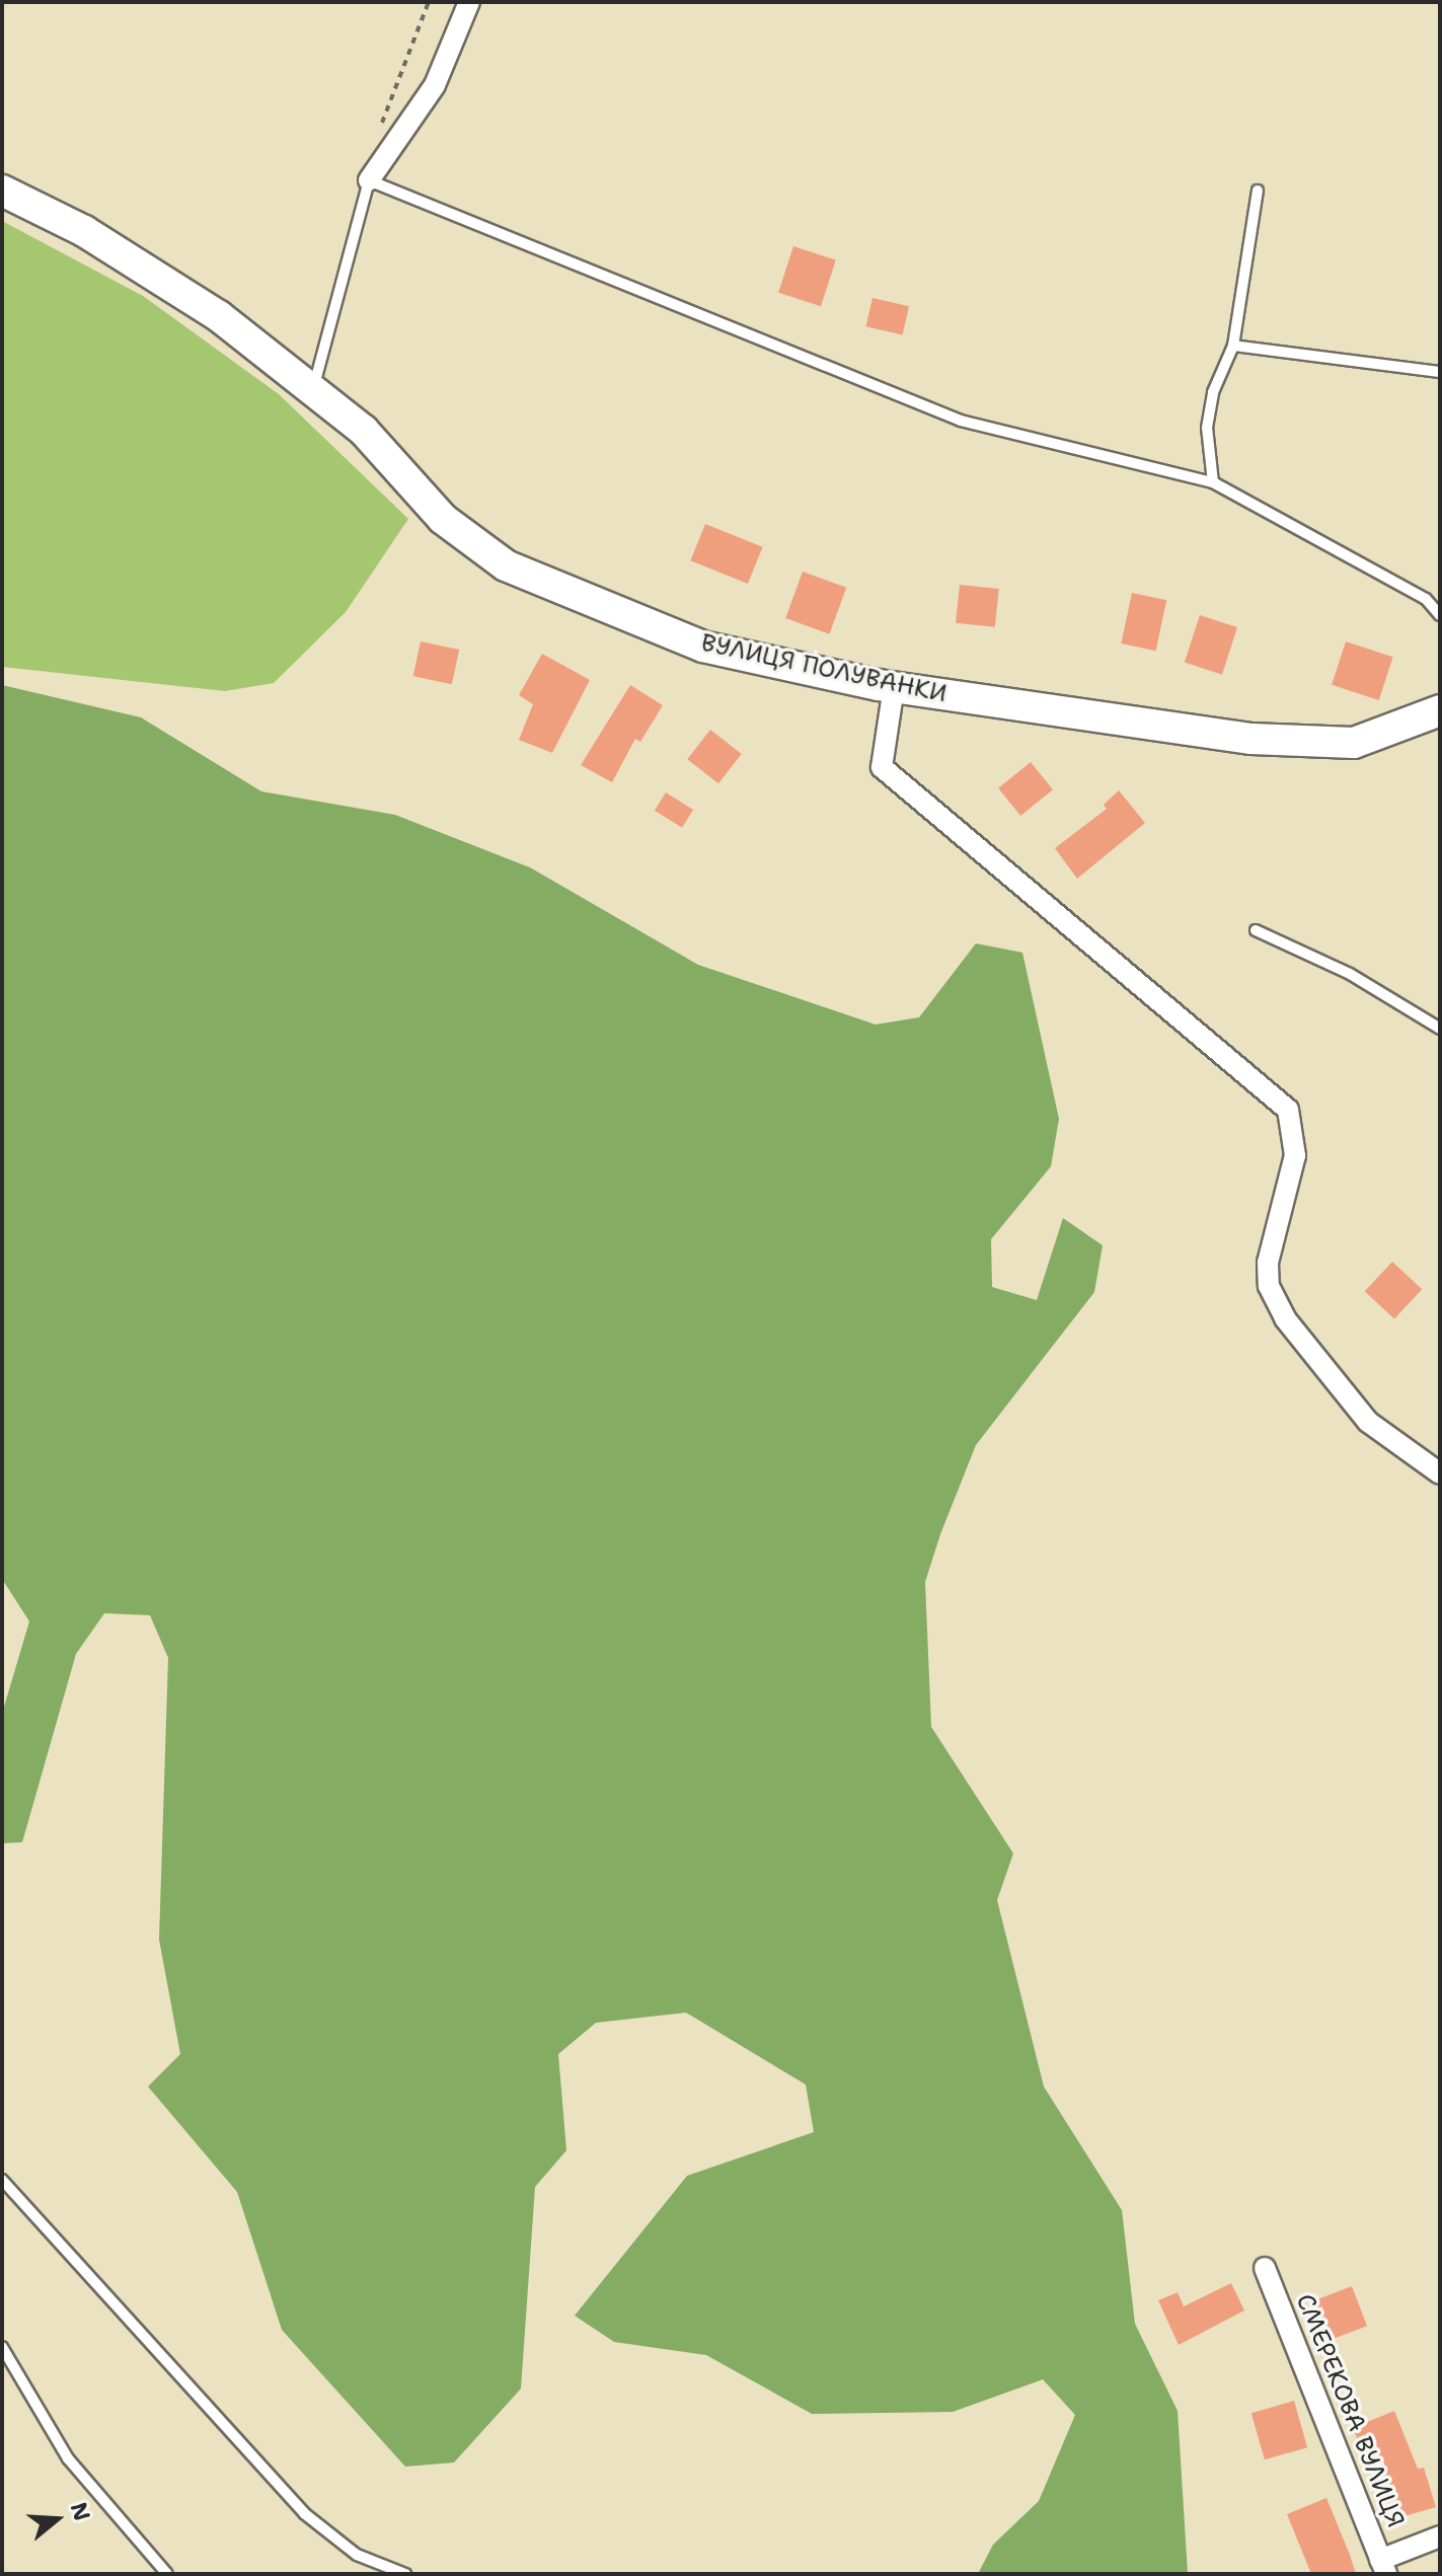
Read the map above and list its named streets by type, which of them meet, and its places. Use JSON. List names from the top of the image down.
{
  "streets": {
    "street": ["ВУЛИЦЯ ПОЛУВАНКИ", "СМЕРЕКОВА ВУЛИЦЯ"]
  },
  "north": "right"
}
